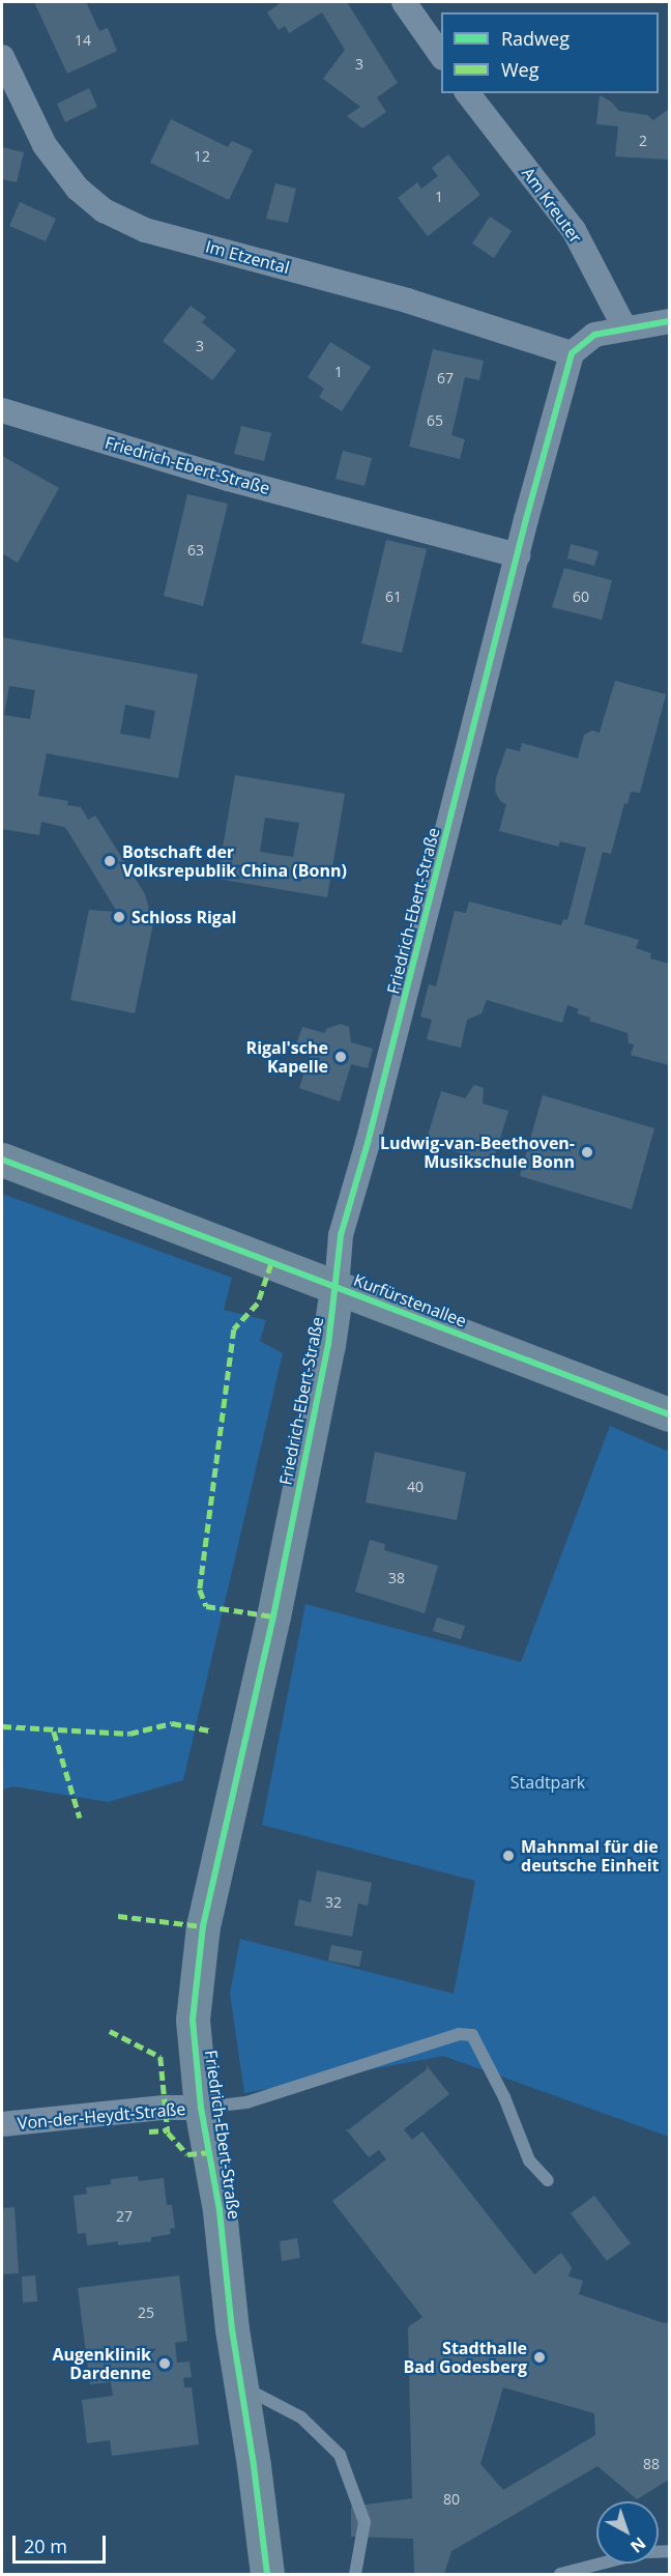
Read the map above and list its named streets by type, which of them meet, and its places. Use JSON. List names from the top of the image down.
{
  "streets": {
    "street": [
      "Am Kreuter",
      "Im Etzental",
      "Friedrich-Ebert-Straße",
      "Kurfürstenallee",
      "Von-der-Heydt-Straße"
    ]
  },
  "crossings": [
    ["Im Etzental", "Friedrich-Ebert-Straße"],
    ["Friedrich-Ebert-Straße", "Kurfürstenallee"],
    ["Friedrich-Ebert-Straße", "Von-der-Heydt-Straße"]
  ],
  "parks": ["Stadtpark"],
  "places": [
    "Botschaft der Volksrepublik China (Bonn)",
    "Schloss Rigal",
    "Rigal'sche Kapelle",
    "Ludwig-van-Beethoven- Musikschule Bonn",
    "Mahnmal für die deutsche Einheit",
    "Stadthalle Bad Godesberg",
    "Augenklinik Dardenne"
  ],
  "house_numbers": [
    "14",
    "3",
    "2",
    "12",
    "1",
    "3",
    "1",
    "67",
    "65",
    "63",
    "61",
    "60",
    "40",
    "38",
    "32",
    "27",
    "25",
    "88",
    "80"
  ],
  "legend": ["Radweg", "Weg"],
  "scale_bar": "20 m",
  "north": "bottom right"
}
